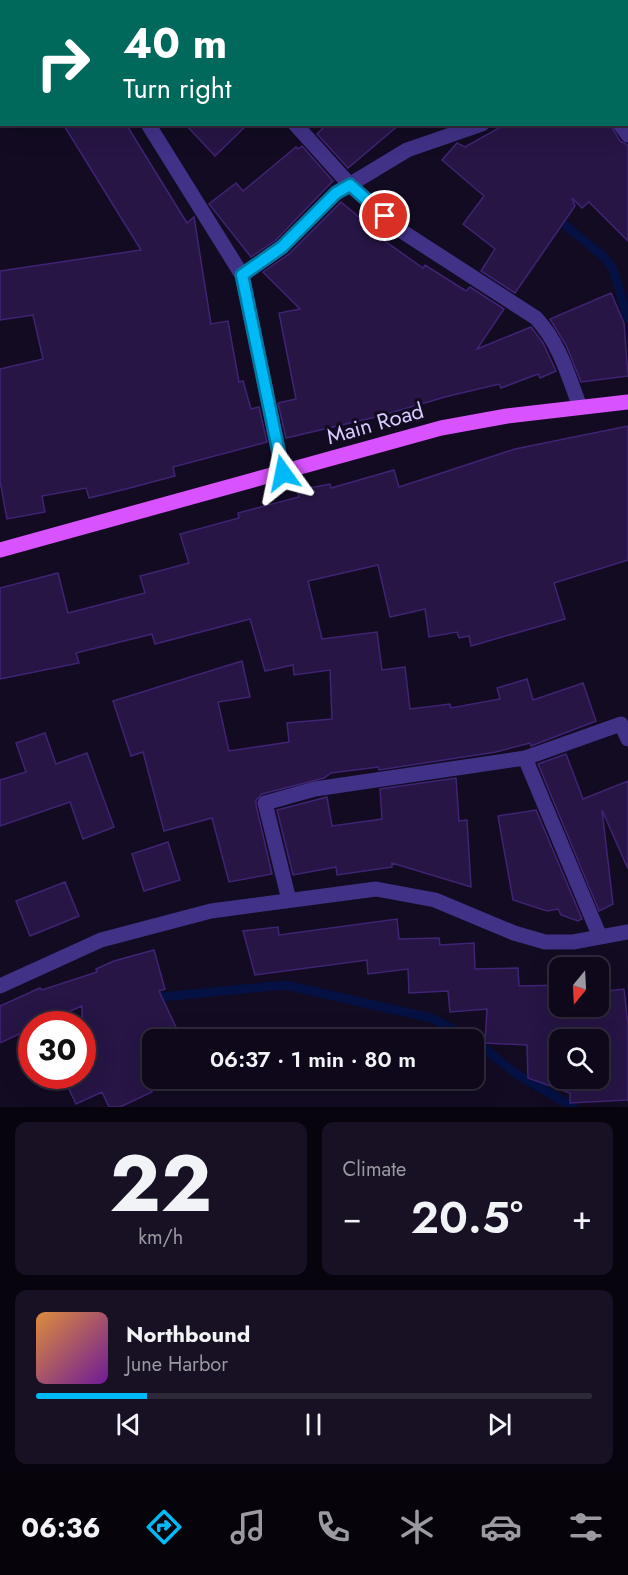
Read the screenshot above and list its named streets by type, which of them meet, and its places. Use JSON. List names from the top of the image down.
{
  "streets": {
    "main road": ["Main Road"]
  },
  "north": "bottom",
  "page": {
    "turn": ["40 m", "Turn right"],
    "limit": "30",
    "trip": "06:37 · 1 min · 80 m",
    "tile": [
      ["22", "km/h"],
      "Climate"
    ],
    "heat": ["−", "20.5°", "+"],
    "song": ["Northbound", "June Harbor"],
    "tabs": "06:36"
  }
}
